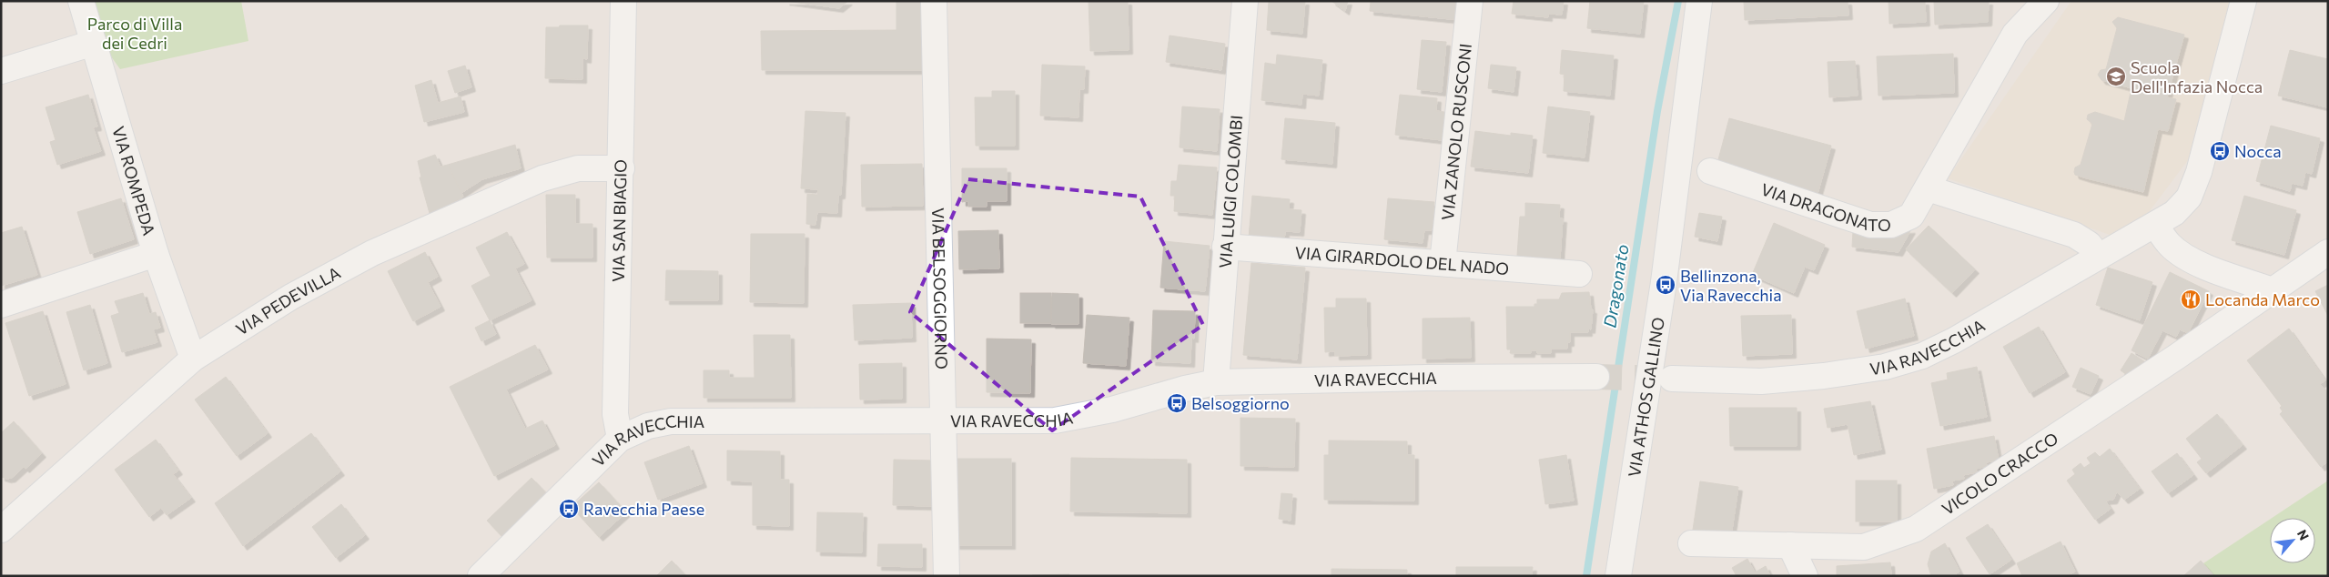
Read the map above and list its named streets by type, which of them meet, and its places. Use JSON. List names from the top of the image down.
{
  "streets": {
    "street": [
      "VIA ZANOLO RUSCONI",
      "VIA ROMPEDA",
      "VIA LUIGI COLOMBI",
      "VIA DRAGONATO",
      "VIA SAN BIAGIO",
      "VIA GIRARDOLO DEL NADO",
      "VIA BELSOGGIORNO",
      "VIA PEDEVILLA",
      "VIA RAVECCHIA",
      "VIA ATHOS GALLINO",
      "VICOLO CRACCO"
    ]
  },
  "crossings": [
    ["VIA ZANOLO RUSCONI", "VIA GIRARDOLO DEL NADO"],
    ["VIA ROMPEDA", "VIA PEDEVILLA"],
    ["VIA LUIGI COLOMBI", "VIA GIRARDOLO DEL NADO"],
    ["VIA LUIGI COLOMBI", "VIA RAVECCHIA"],
    ["VIA SAN BIAGIO", "VIA PEDEVILLA"],
    ["VIA SAN BIAGIO", "VIA RAVECCHIA"],
    ["VIA BELSOGGIORNO", "VIA RAVECCHIA"]
  ],
  "water": ["Dragonato"],
  "parks": ["Parco di Villa dei Cedri"],
  "places": {
    "school or university": ["Scuola Dell'Infazia Nocca"],
    "bus stop": [
      "Nocca",
      "Bellinzona, Via Ravecchia",
      "Belsoggiorno",
      "Ravecchia Paese"
    ],
    "restaurant": ["Locanda Marco"]
  },
  "north": "top right"
}
